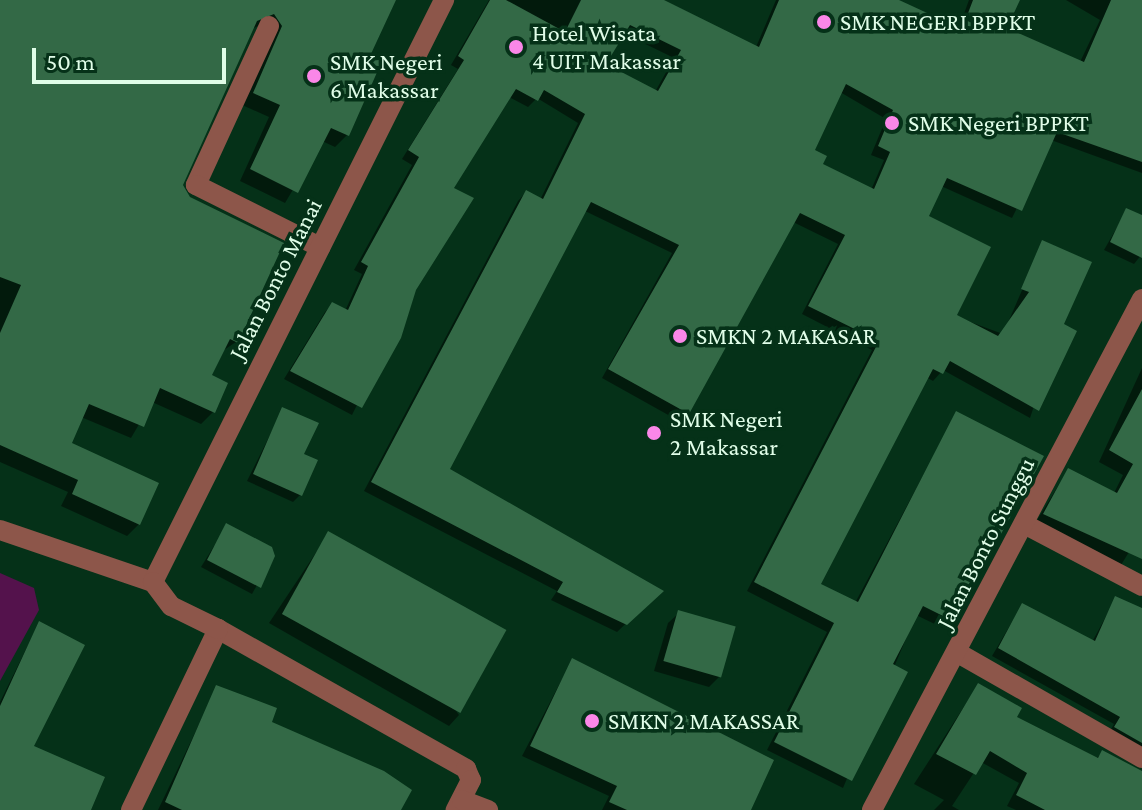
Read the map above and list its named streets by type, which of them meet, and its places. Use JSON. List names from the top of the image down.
{
  "streets": {
    "street": ["Jalan Bonto Manai", "Jalan Bonto Sunggu"]
  },
  "places": [
    "SMK NEGERI BPPKT",
    "Hotel Wisata 4 UIT Makassar",
    "SMK Negeri 6 Makassar",
    "SMK Negeri BPPKT",
    "SMKN 2 MAKASAR",
    "SMK Negeri 2 Makassar",
    "SMKN 2 MAKASSAR"
  ],
  "scale_bar": "50 m"
}
